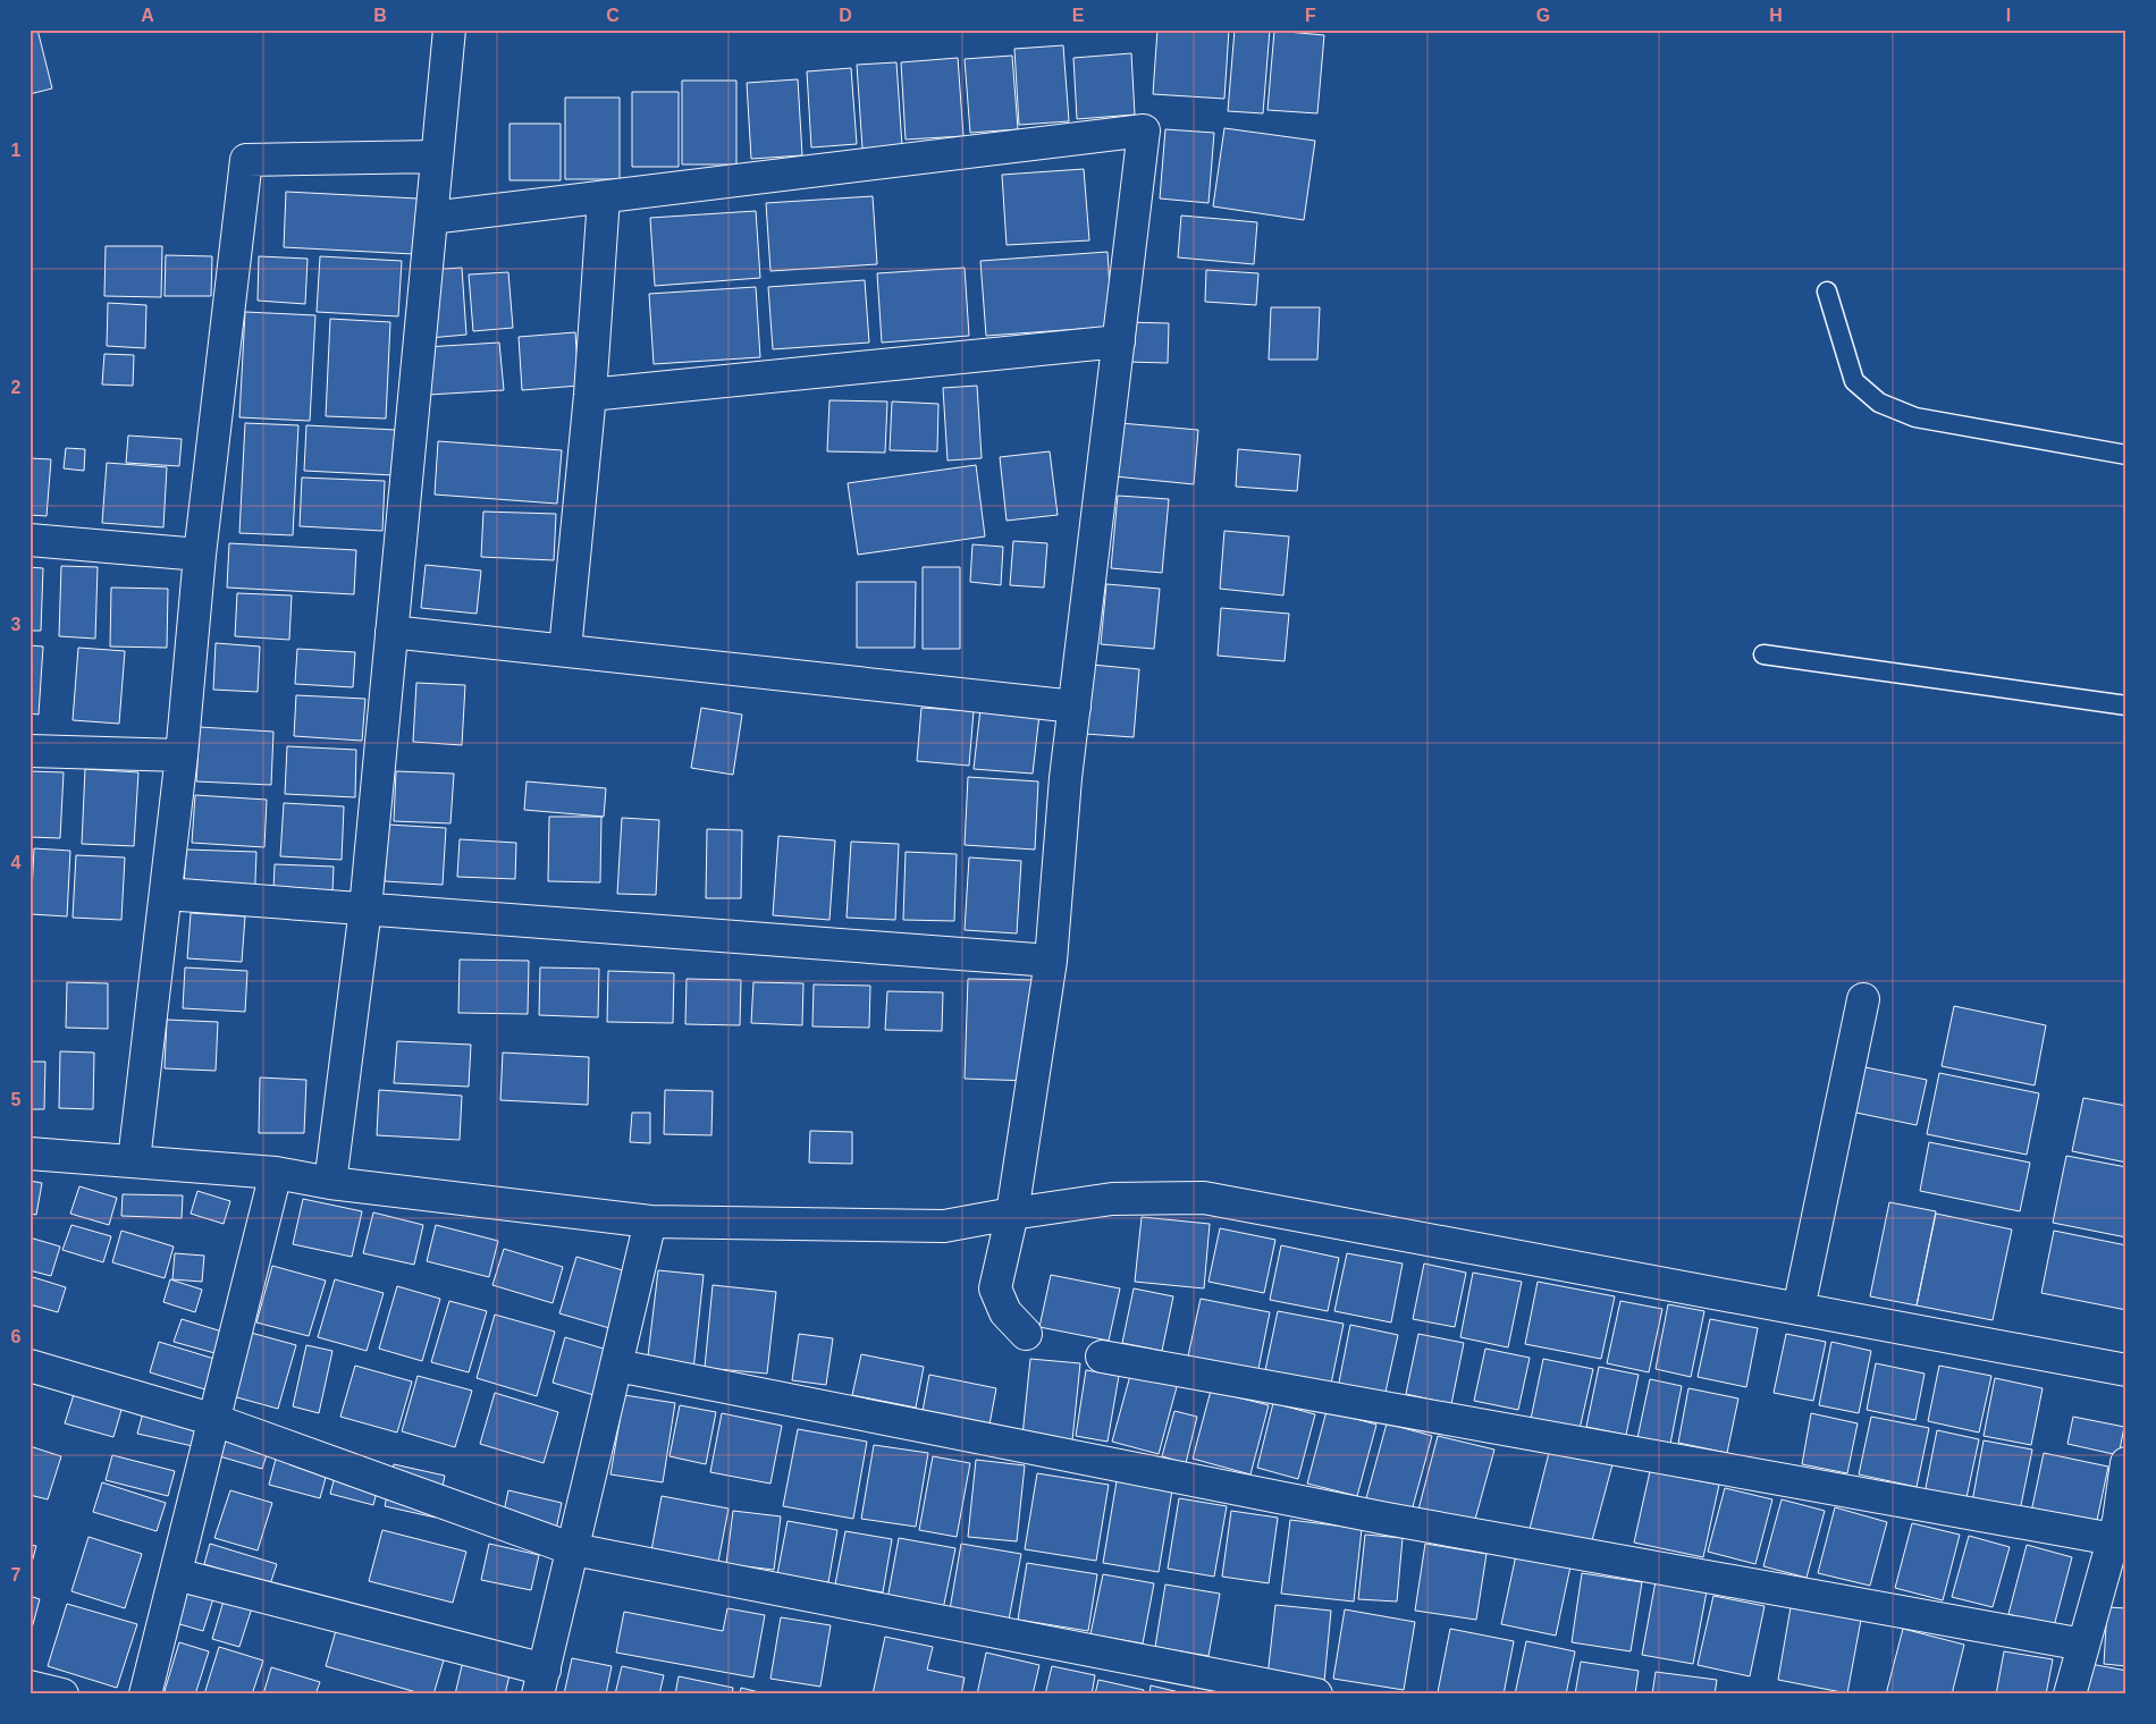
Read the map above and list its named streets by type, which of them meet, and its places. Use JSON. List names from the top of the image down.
{
  "grid": {
    "columns": [
      "A",
      "B",
      "C",
      "D",
      "E",
      "F",
      "G",
      "H",
      "I"
    ],
    "rows": [
      "1",
      "2",
      "3",
      "4",
      "5",
      "6",
      "7"
    ]
  }
}
